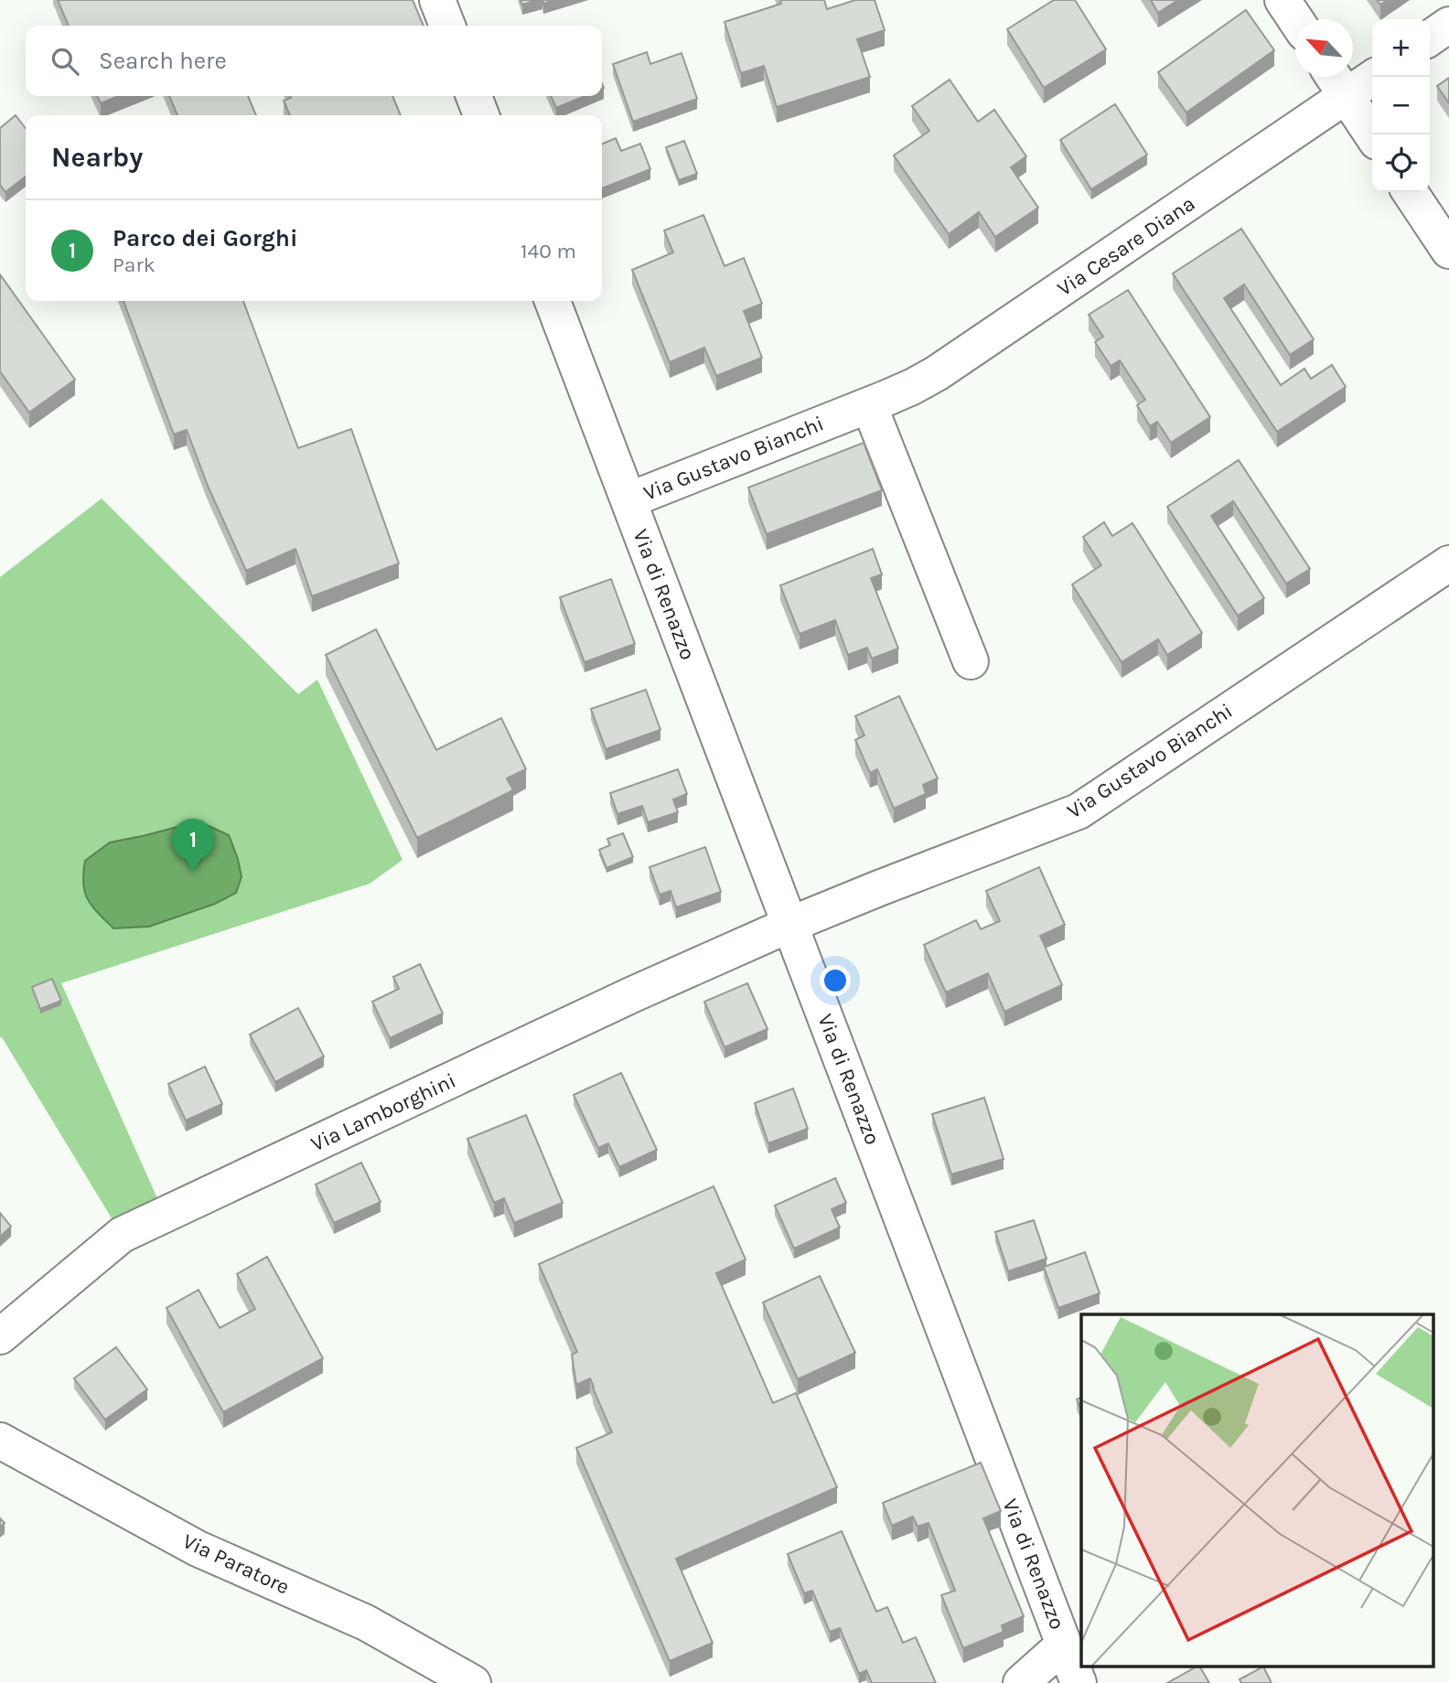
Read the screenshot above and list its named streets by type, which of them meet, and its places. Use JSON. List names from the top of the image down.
{
  "streets": {
    "street": [
      "Via Cesare Diana",
      "Via Gustavo Bianchi",
      "Via di Renazzo",
      "Via Lamborghini",
      "Via Paratore"
    ]
  },
  "crossings": [
    ["Via Cesare Diana", "Via Gustavo Bianchi"],
    ["Via Gustavo Bianchi", "Via di Renazzo"],
    ["Via Gustavo Bianchi", "Via Lamborghini"],
    ["Via di Renazzo", "Via Lamborghini"]
  ],
  "north": "top left",
  "page": {
    "map_buttons": ["+", "−"],
    "search": "Search here",
    "heading": "Nearby",
    "list": [
      {
        "mark": "1",
        "name": "Parco dei Gorghi",
        "note": "Park",
        "value": "140 m"
      }
    ],
    "pins": "1"
  }
}
